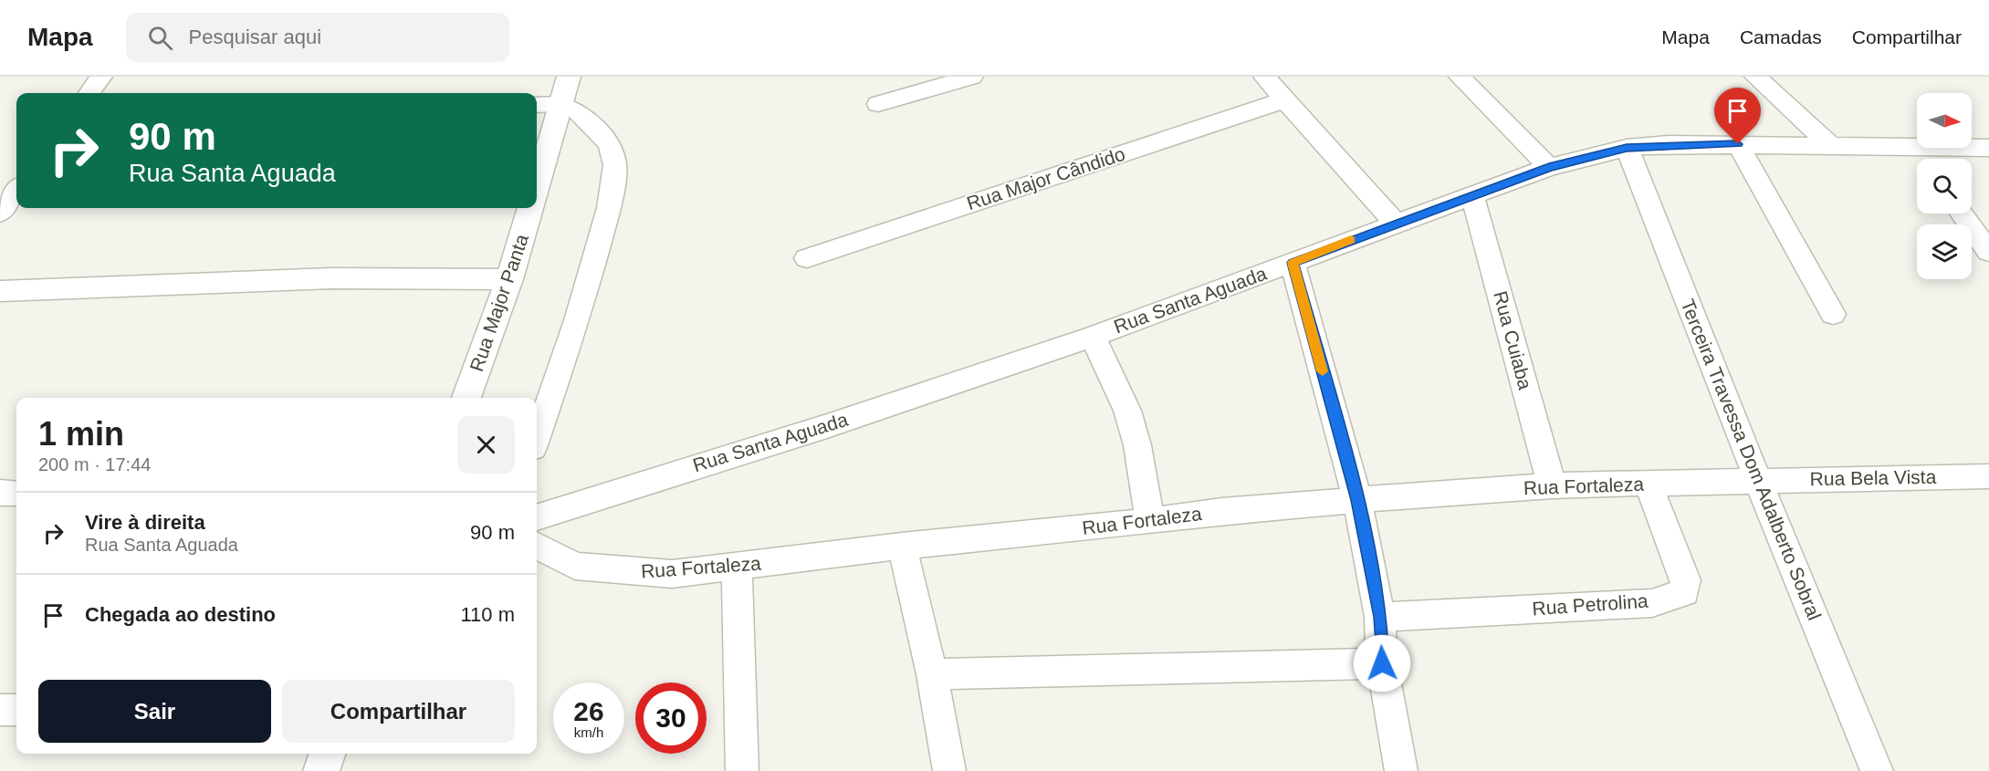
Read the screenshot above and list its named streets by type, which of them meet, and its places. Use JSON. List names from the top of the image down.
{
  "streets": {
    "street": [
      "Rua Major Cândido",
      "Rua Santa Aguada",
      "Rua Major Panta",
      "Rua Cuiaba",
      "Terceira Travessa Dom Adalberto Sobral",
      "Rua Bela Vista",
      "Rua Fortaleza",
      "Rua Petrolina"
    ]
  },
  "crossings": [
    ["Rua Santa Aguada", "Rua Cuiaba"],
    ["Rua Santa Aguada", "Terceira Travessa Dom Adalberto Sobral"],
    ["Rua Cuiaba", "Rua Fortaleza"],
    ["Terceira Travessa Dom Adalberto Sobral", "Rua Bela Vista"],
    ["Terceira Travessa Dom Adalberto Sobral", "Rua Fortaleza"],
    ["Rua Bela Vista", "Rua Fortaleza"],
    ["Rua Fortaleza", "Rua Petrolina"]
  ],
  "north": "right",
  "page": {
    "header": "Mapa",
    "search": "Pesquisar aqui",
    "nav": ["Mapa", "Camadas", "Compartilhar"],
    "turn": ["90 m", "Rua Santa Aguada"],
    "heading": ["1 min", "200 m · 17:44"],
    "list": [
      {
        "name": "Vire à direita",
        "note": "Rua Santa Aguada",
        "value": "90 m"
      },
      {
        "name": "Chegada ao destino",
        "value": "110 m"
      }
    ],
    "buttons": ["Sair", "Compartilhar"],
    "speed": "26 km/h",
    "limit": "30"
  }
}
